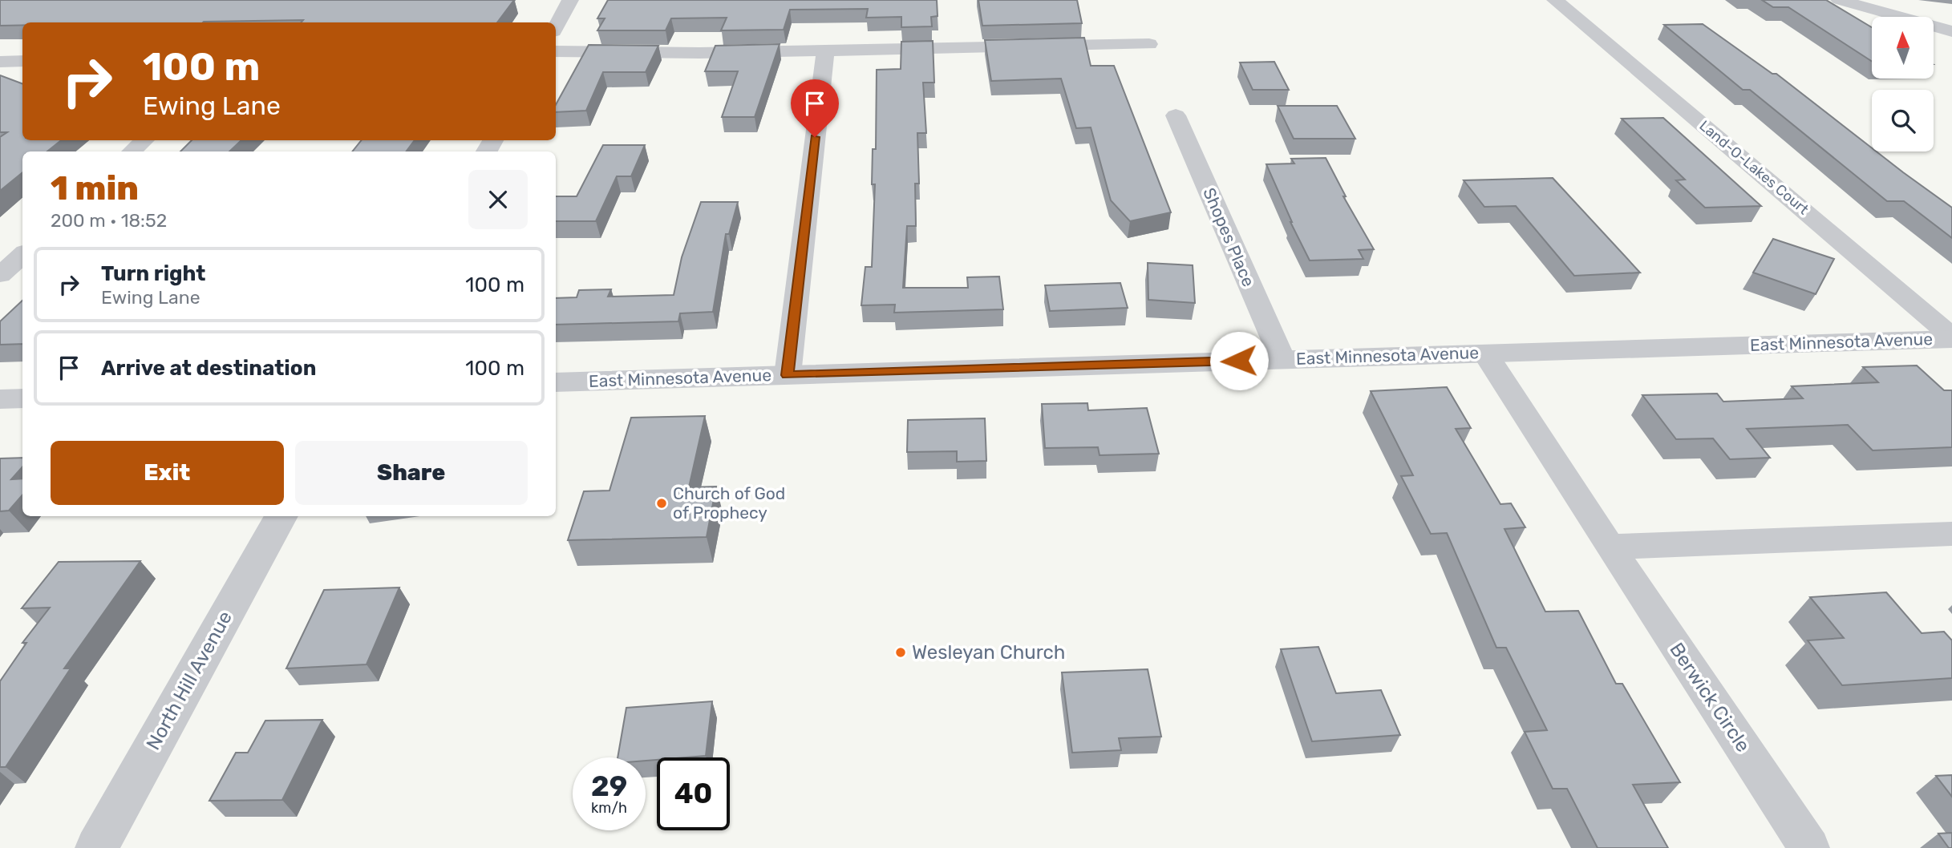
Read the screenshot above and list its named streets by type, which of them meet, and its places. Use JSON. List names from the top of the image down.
{
  "streets": {
    "street": [
      "Land-O-Lakes Court",
      "Shopes Place",
      "East Minnesota Avenue",
      "North Hill Avenue",
      "Berwick Circle"
    ]
  },
  "crossings": [
    ["Land-O-Lakes Court", "East Minnesota Avenue"],
    ["Shopes Place", "East Minnesota Avenue"],
    ["East Minnesota Avenue", "Berwick Circle"]
  ],
  "places": ["Church of God of Prophecy", "Wesleyan Church"],
  "north": "top",
  "page": {
    "turn": ["100 m", "Ewing Lane"],
    "heading": ["1 min", "200 m · 18:52"],
    "list": [
      {
        "name": "Turn right",
        "note": "Ewing Lane",
        "value": "100 m"
      },
      {
        "name": "Arrive at destination",
        "value": "100 m"
      }
    ],
    "buttons": ["Exit", "Share"],
    "speed": "29 km/h",
    "limit": "40"
  }
}
